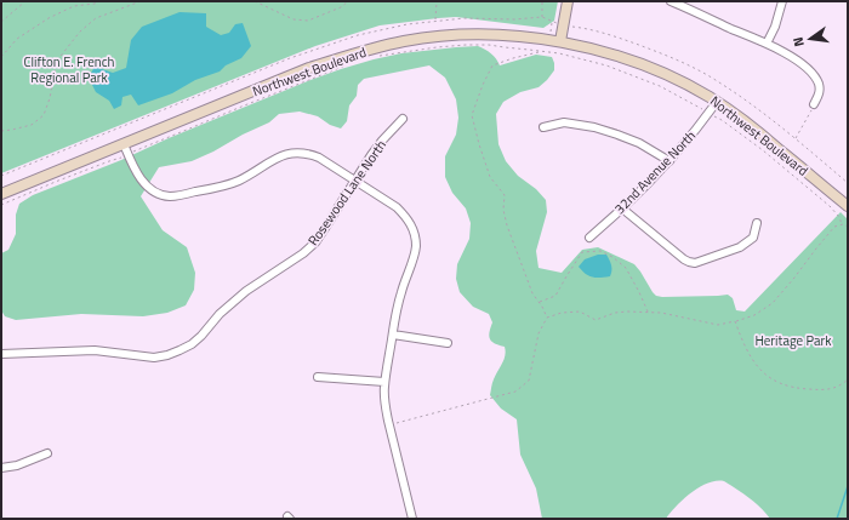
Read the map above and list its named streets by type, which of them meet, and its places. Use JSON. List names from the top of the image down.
{
  "streets": {
    "main road": ["Northwest Boulevard"],
    "street": ["32nd Avenue North", "Rosewood Lane North"]
  },
  "crossings": [
    ["Northwest Boulevard", "32nd Avenue North"]
  ],
  "parks": ["Clifton E. French Regional Park", "Heritage Park"],
  "north": "left"
}
